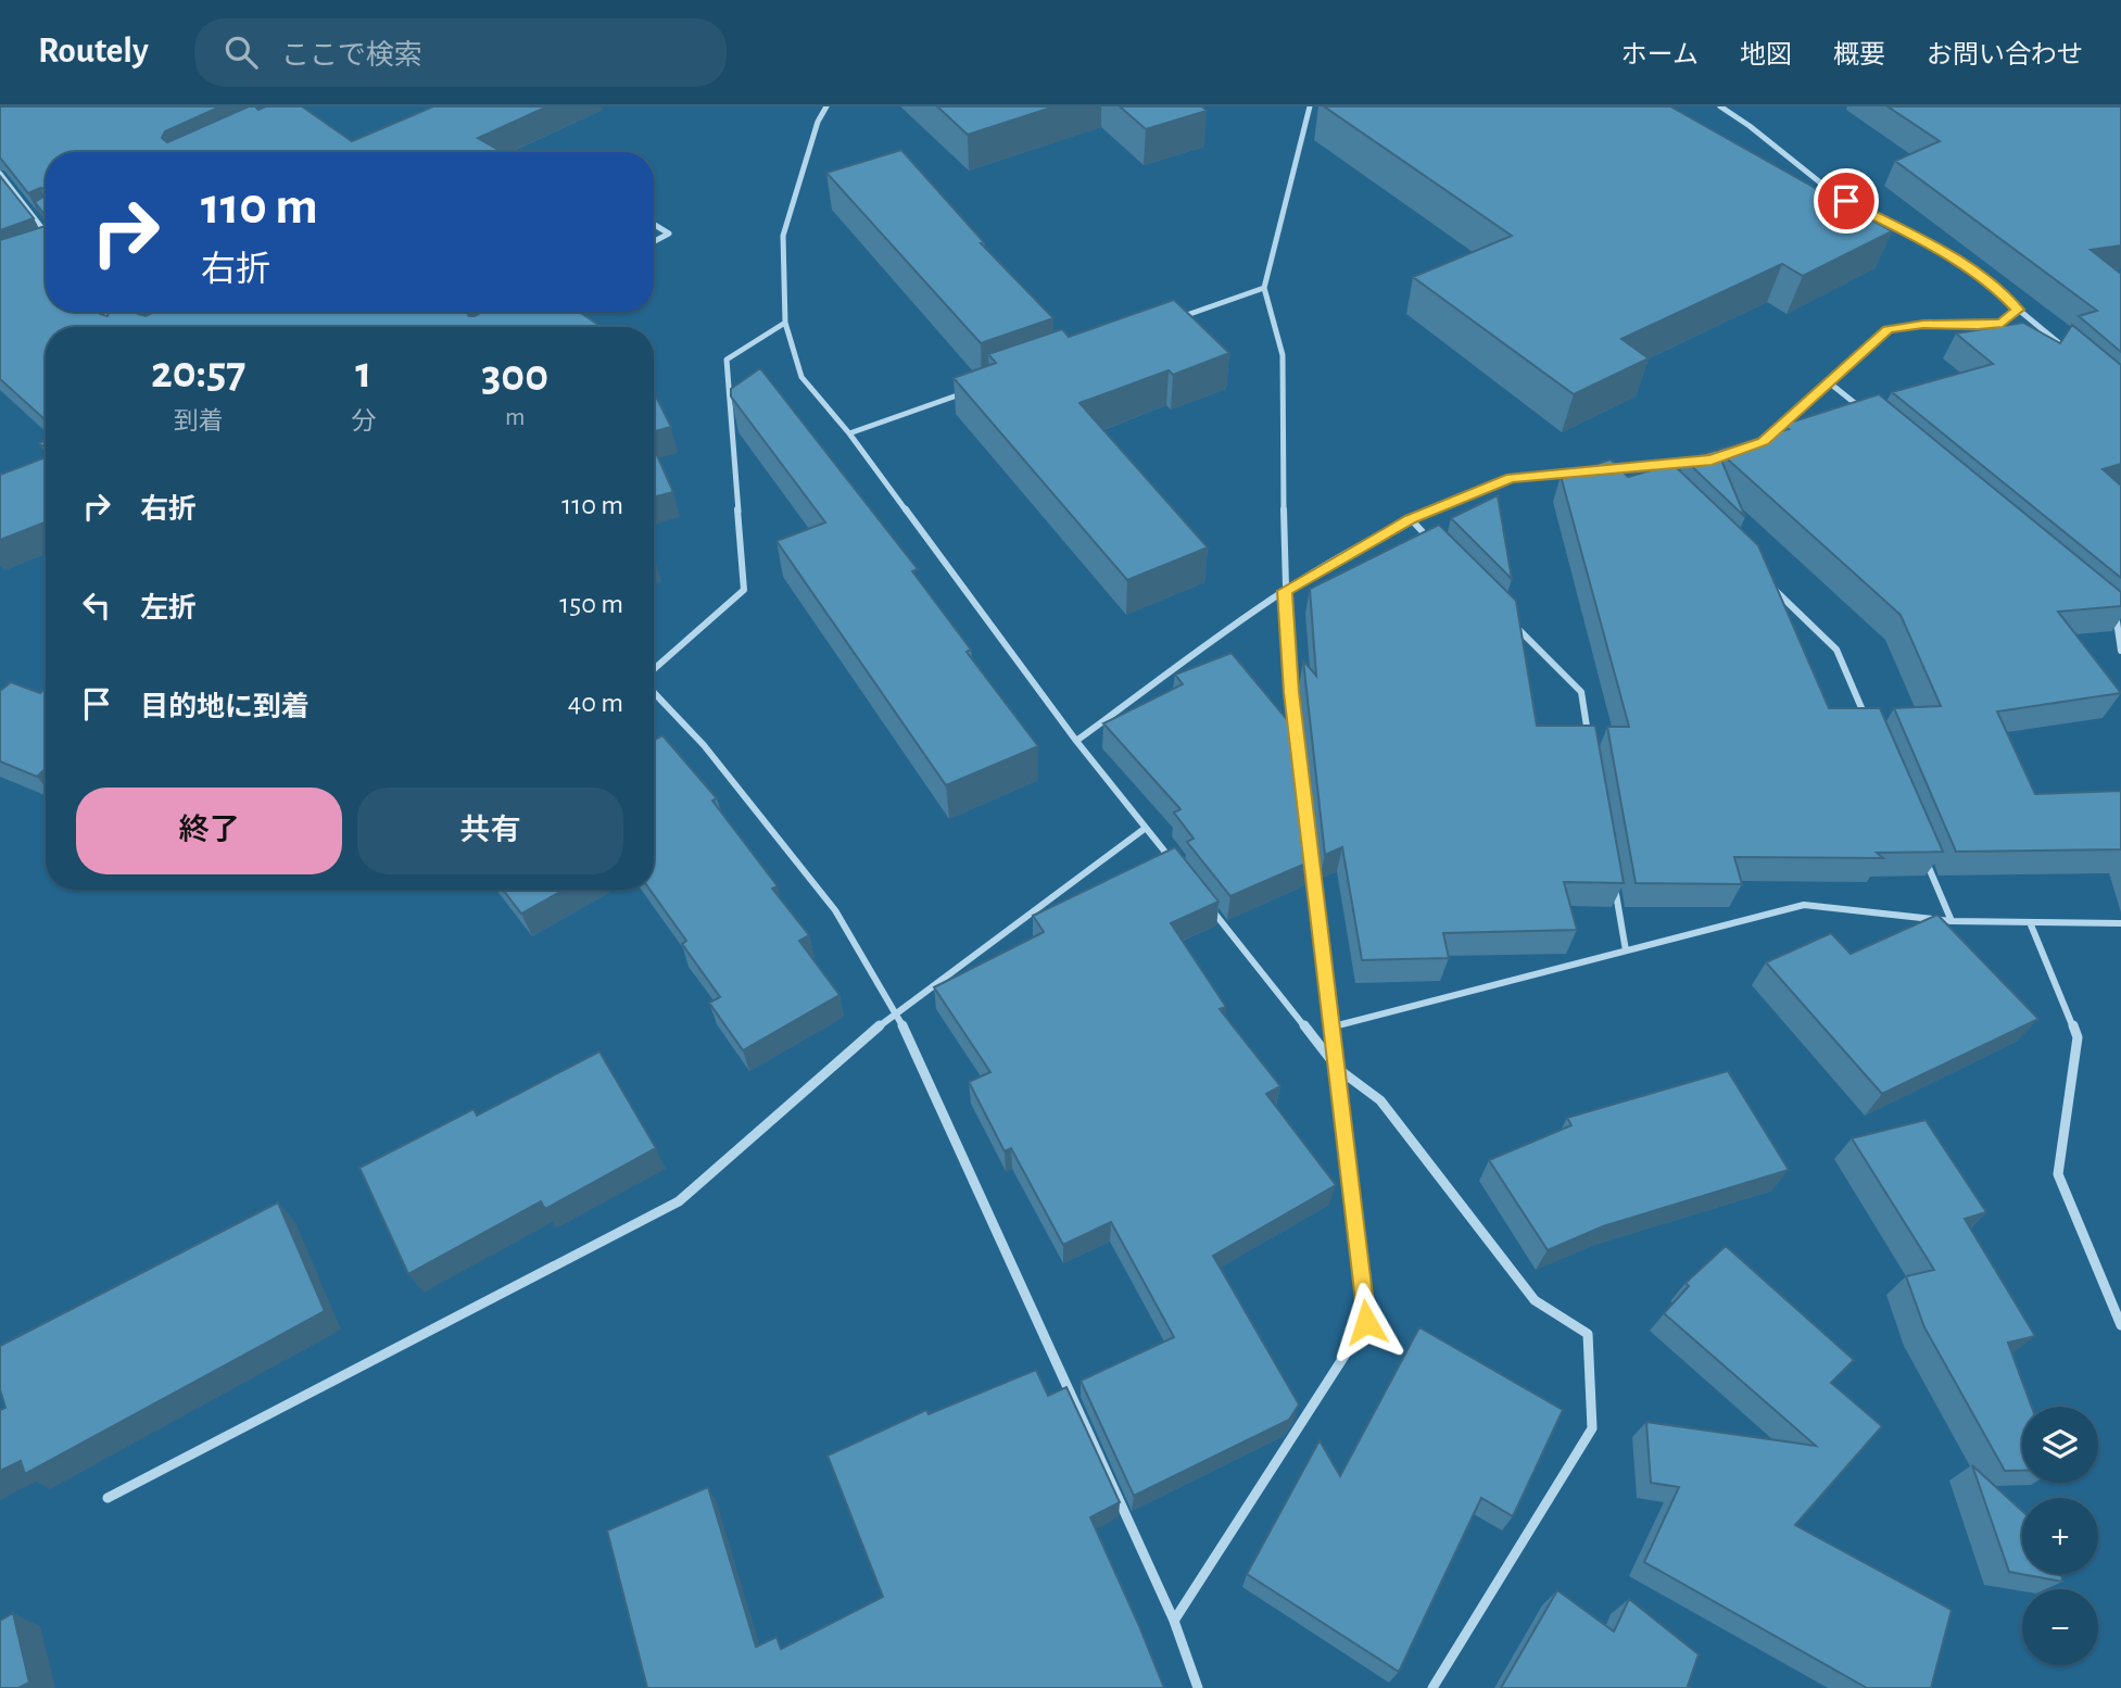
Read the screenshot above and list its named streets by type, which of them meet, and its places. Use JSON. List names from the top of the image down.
{
  "page": {
    "header": "Routely",
    "search": "ここで検索",
    "nav": [
      "ホーム",
      "地図",
      "概要",
      "お問い合わせ"
    ],
    "turn": ["110 m", "右折"],
    "eta": [
      "20:57",
      "到着",
      "1",
      "分",
      "300",
      "m"
    ],
    "list": [
      {
        "name": "右折",
        "value": "110 m"
      },
      {
        "name": "左折",
        "value": "150 m"
      },
      {
        "name": "目的地に到着",
        "value": "40 m"
      }
    ],
    "buttons": ["終了", "共有"],
    "map_buttons": ["+", "−"]
  }
}
